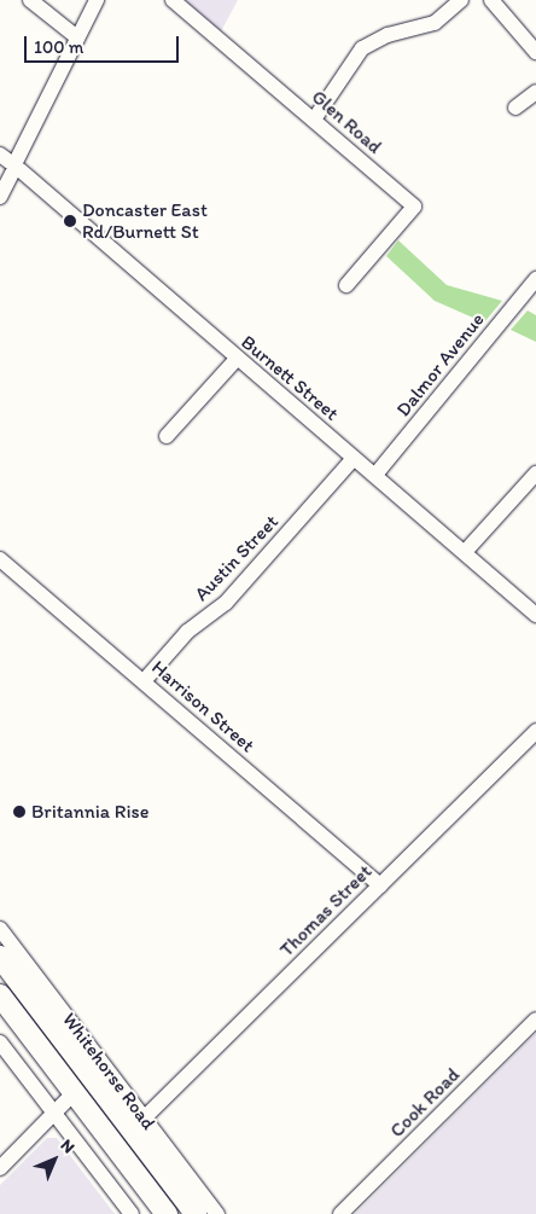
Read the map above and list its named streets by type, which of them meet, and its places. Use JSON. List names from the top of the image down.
{
  "streets": {
    "highway": ["Whitehorse Road"],
    "street": [
      "Glen Road",
      "Dalmor Avenue",
      "Burnett Street",
      "Austin Street",
      "Harrison Street",
      "Thomas Street",
      "Cook Road"
    ]
  },
  "crossings": [
    ["Dalmor Avenue", "Burnett Street"],
    ["Burnett Street", "Austin Street"],
    ["Austin Street", "Harrison Street"],
    ["Harrison Street", "Thomas Street"],
    ["Thomas Street", "Whitehorse Road"]
  ],
  "places": ["Doncaster East Rd/Burnett St", "Britannia Rise"],
  "scale_bar": "100 m",
  "north": "top right"
}
